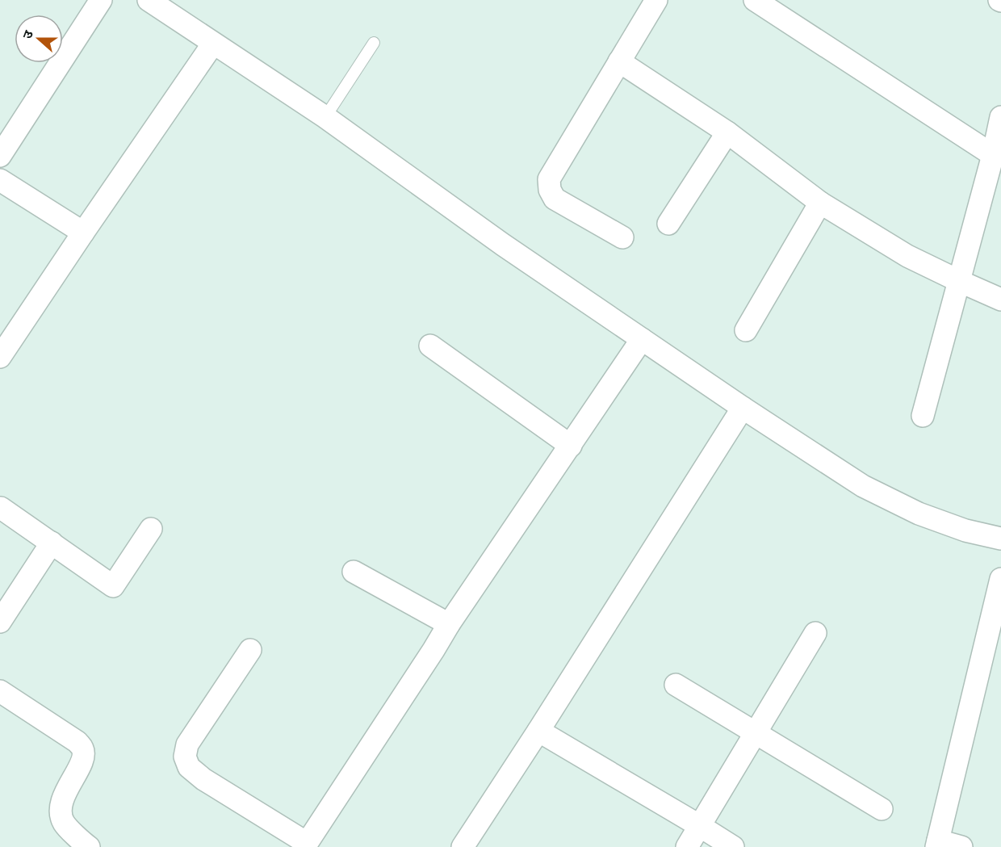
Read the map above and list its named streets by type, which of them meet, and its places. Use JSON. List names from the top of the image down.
{
  "north": "left"
}
